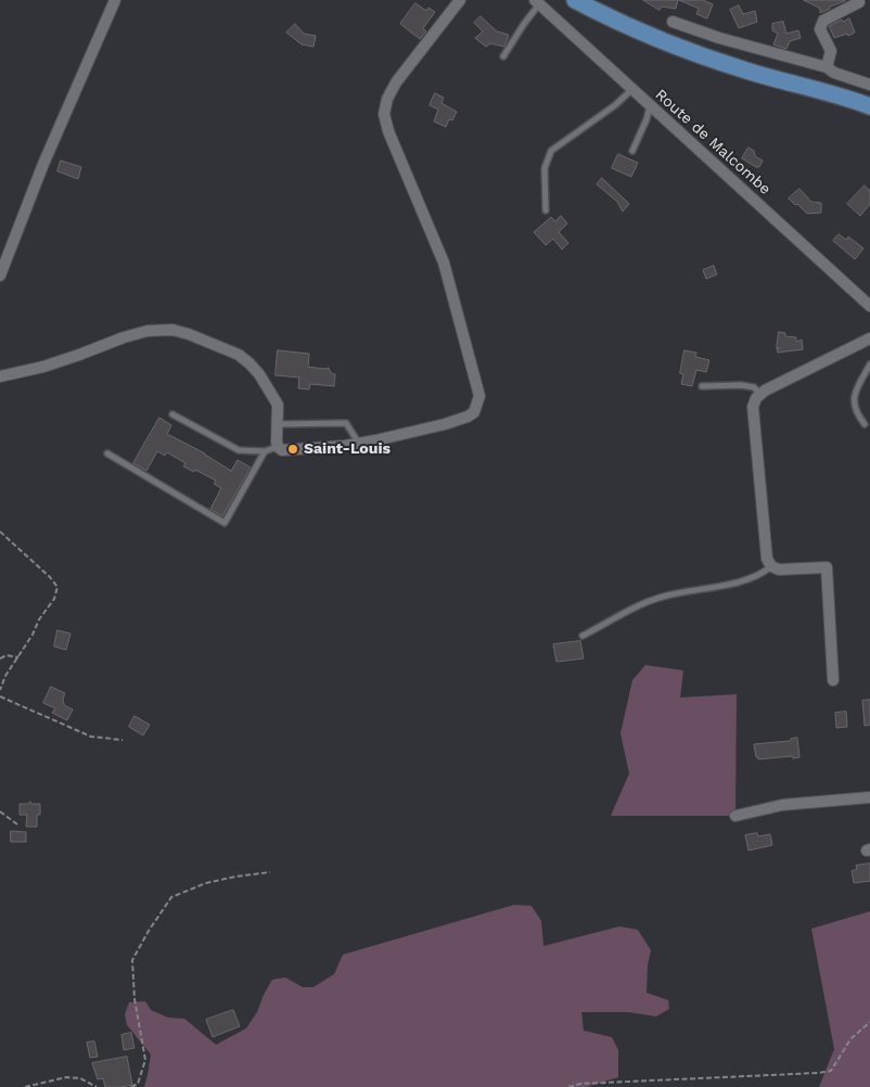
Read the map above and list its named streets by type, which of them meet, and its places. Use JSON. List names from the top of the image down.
{
  "streets": {
    "street": ["Route de Malcombe"]
  },
  "places": ["Saint-Louis"]
}
